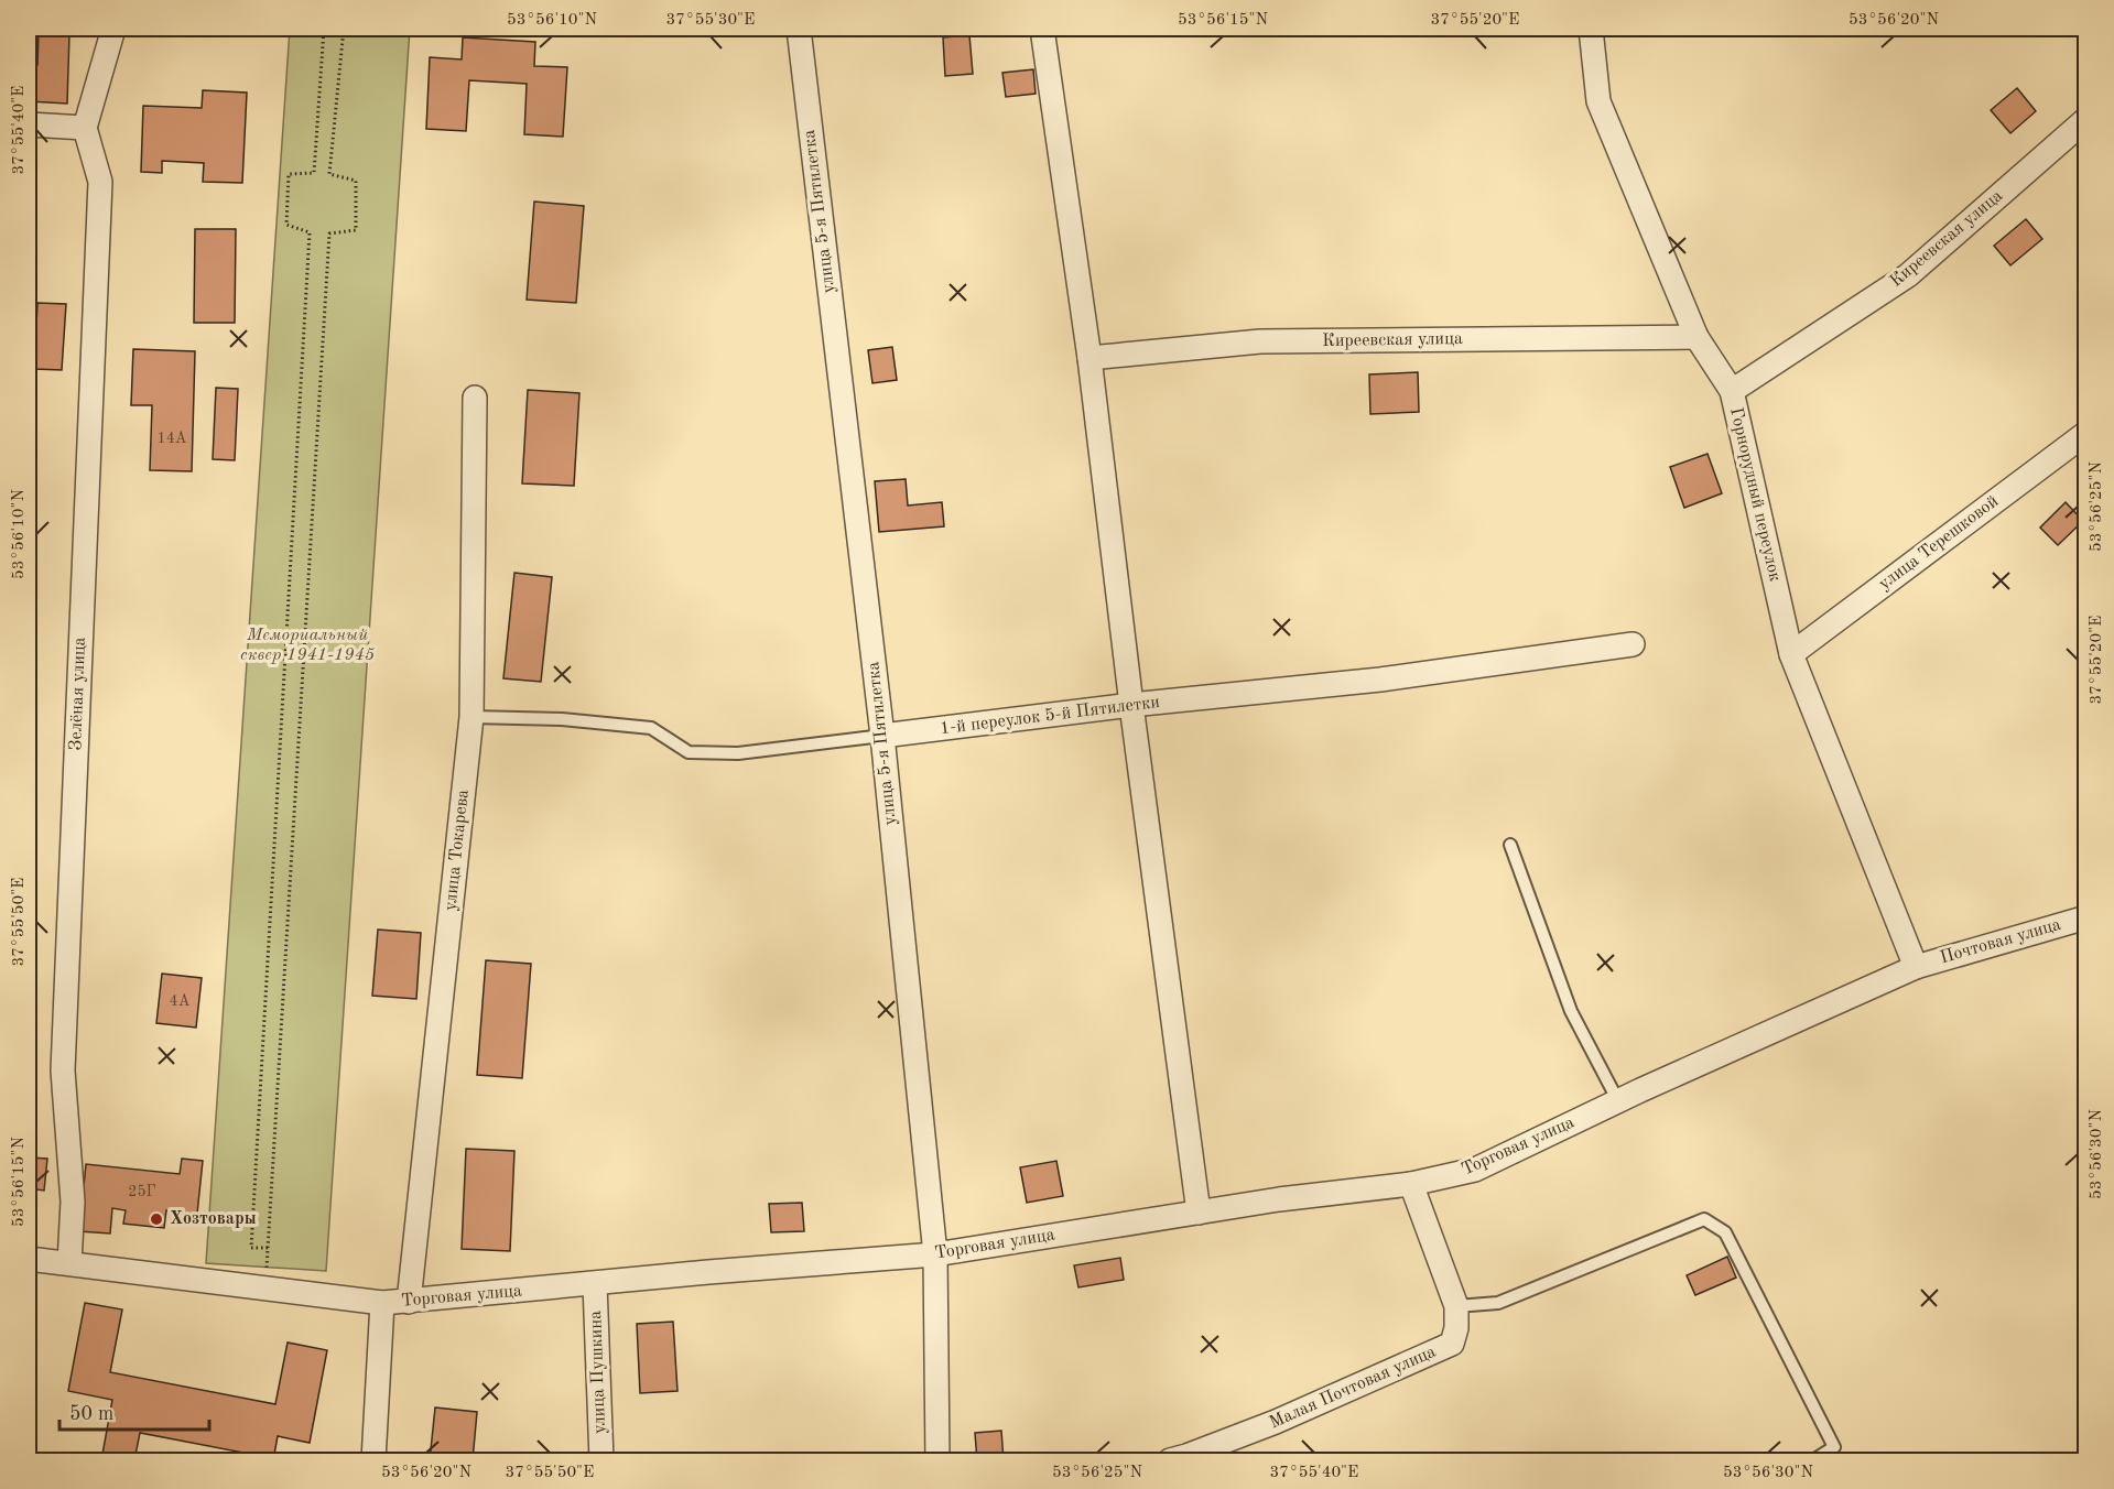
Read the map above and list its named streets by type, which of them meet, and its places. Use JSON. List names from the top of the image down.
{
  "streets": {
    "street": [
      "улица 5-я Пятилетка",
      "Киреевская улица",
      "Горнорудный переулок",
      "улица Терешковой",
      "Зелёная улица",
      "1-й переулок 5-й Пятилетки",
      "улица Токарева",
      "Почтовая улица",
      "Торговая улица",
      "улица Пушкина",
      "Малая Почтовая улица"
    ]
  },
  "crossings": [
    ["улица 5-я Пятилетка", "1-й переулок 5-й Пятилетки"],
    ["улица 5-я Пятилетка", "Торговая улица"],
    ["Киреевская улица", "Горнорудный переулок"],
    ["Горнорудный переулок", "улица Терешковой"],
    ["Горнорудный переулок", "Почтовая улица"],
    ["Горнорудный переулок", "Торговая улица"],
    ["Зелёная улица", "Торговая улица"],
    ["1-й переулок 5-й Пятилетки", "улица Токарева"],
    ["улица Токарева", "Торговая улица"],
    ["Почтовая улица", "Торговая улица"],
    ["Торговая улица", "улица Пушкина"],
    ["Торговая улица", "Малая Почтовая улица"]
  ],
  "parks": ["Мемориальный сквер 1941-1945"],
  "places": ["Хозтовары"],
  "house_numbers": ["14А", "4А", "25Г"],
  "scale_bar": "50 m",
  "coordinates": [
    "53°56'10\"N",
    "37°55'30\"E",
    "53°56'15\"N",
    "37°55'20\"E",
    "53°56'20\"N",
    "37°55'40\"E",
    "53°56'25\"N",
    "37°55'50\"E",
    "53°56'30\"N"
  ]
}
